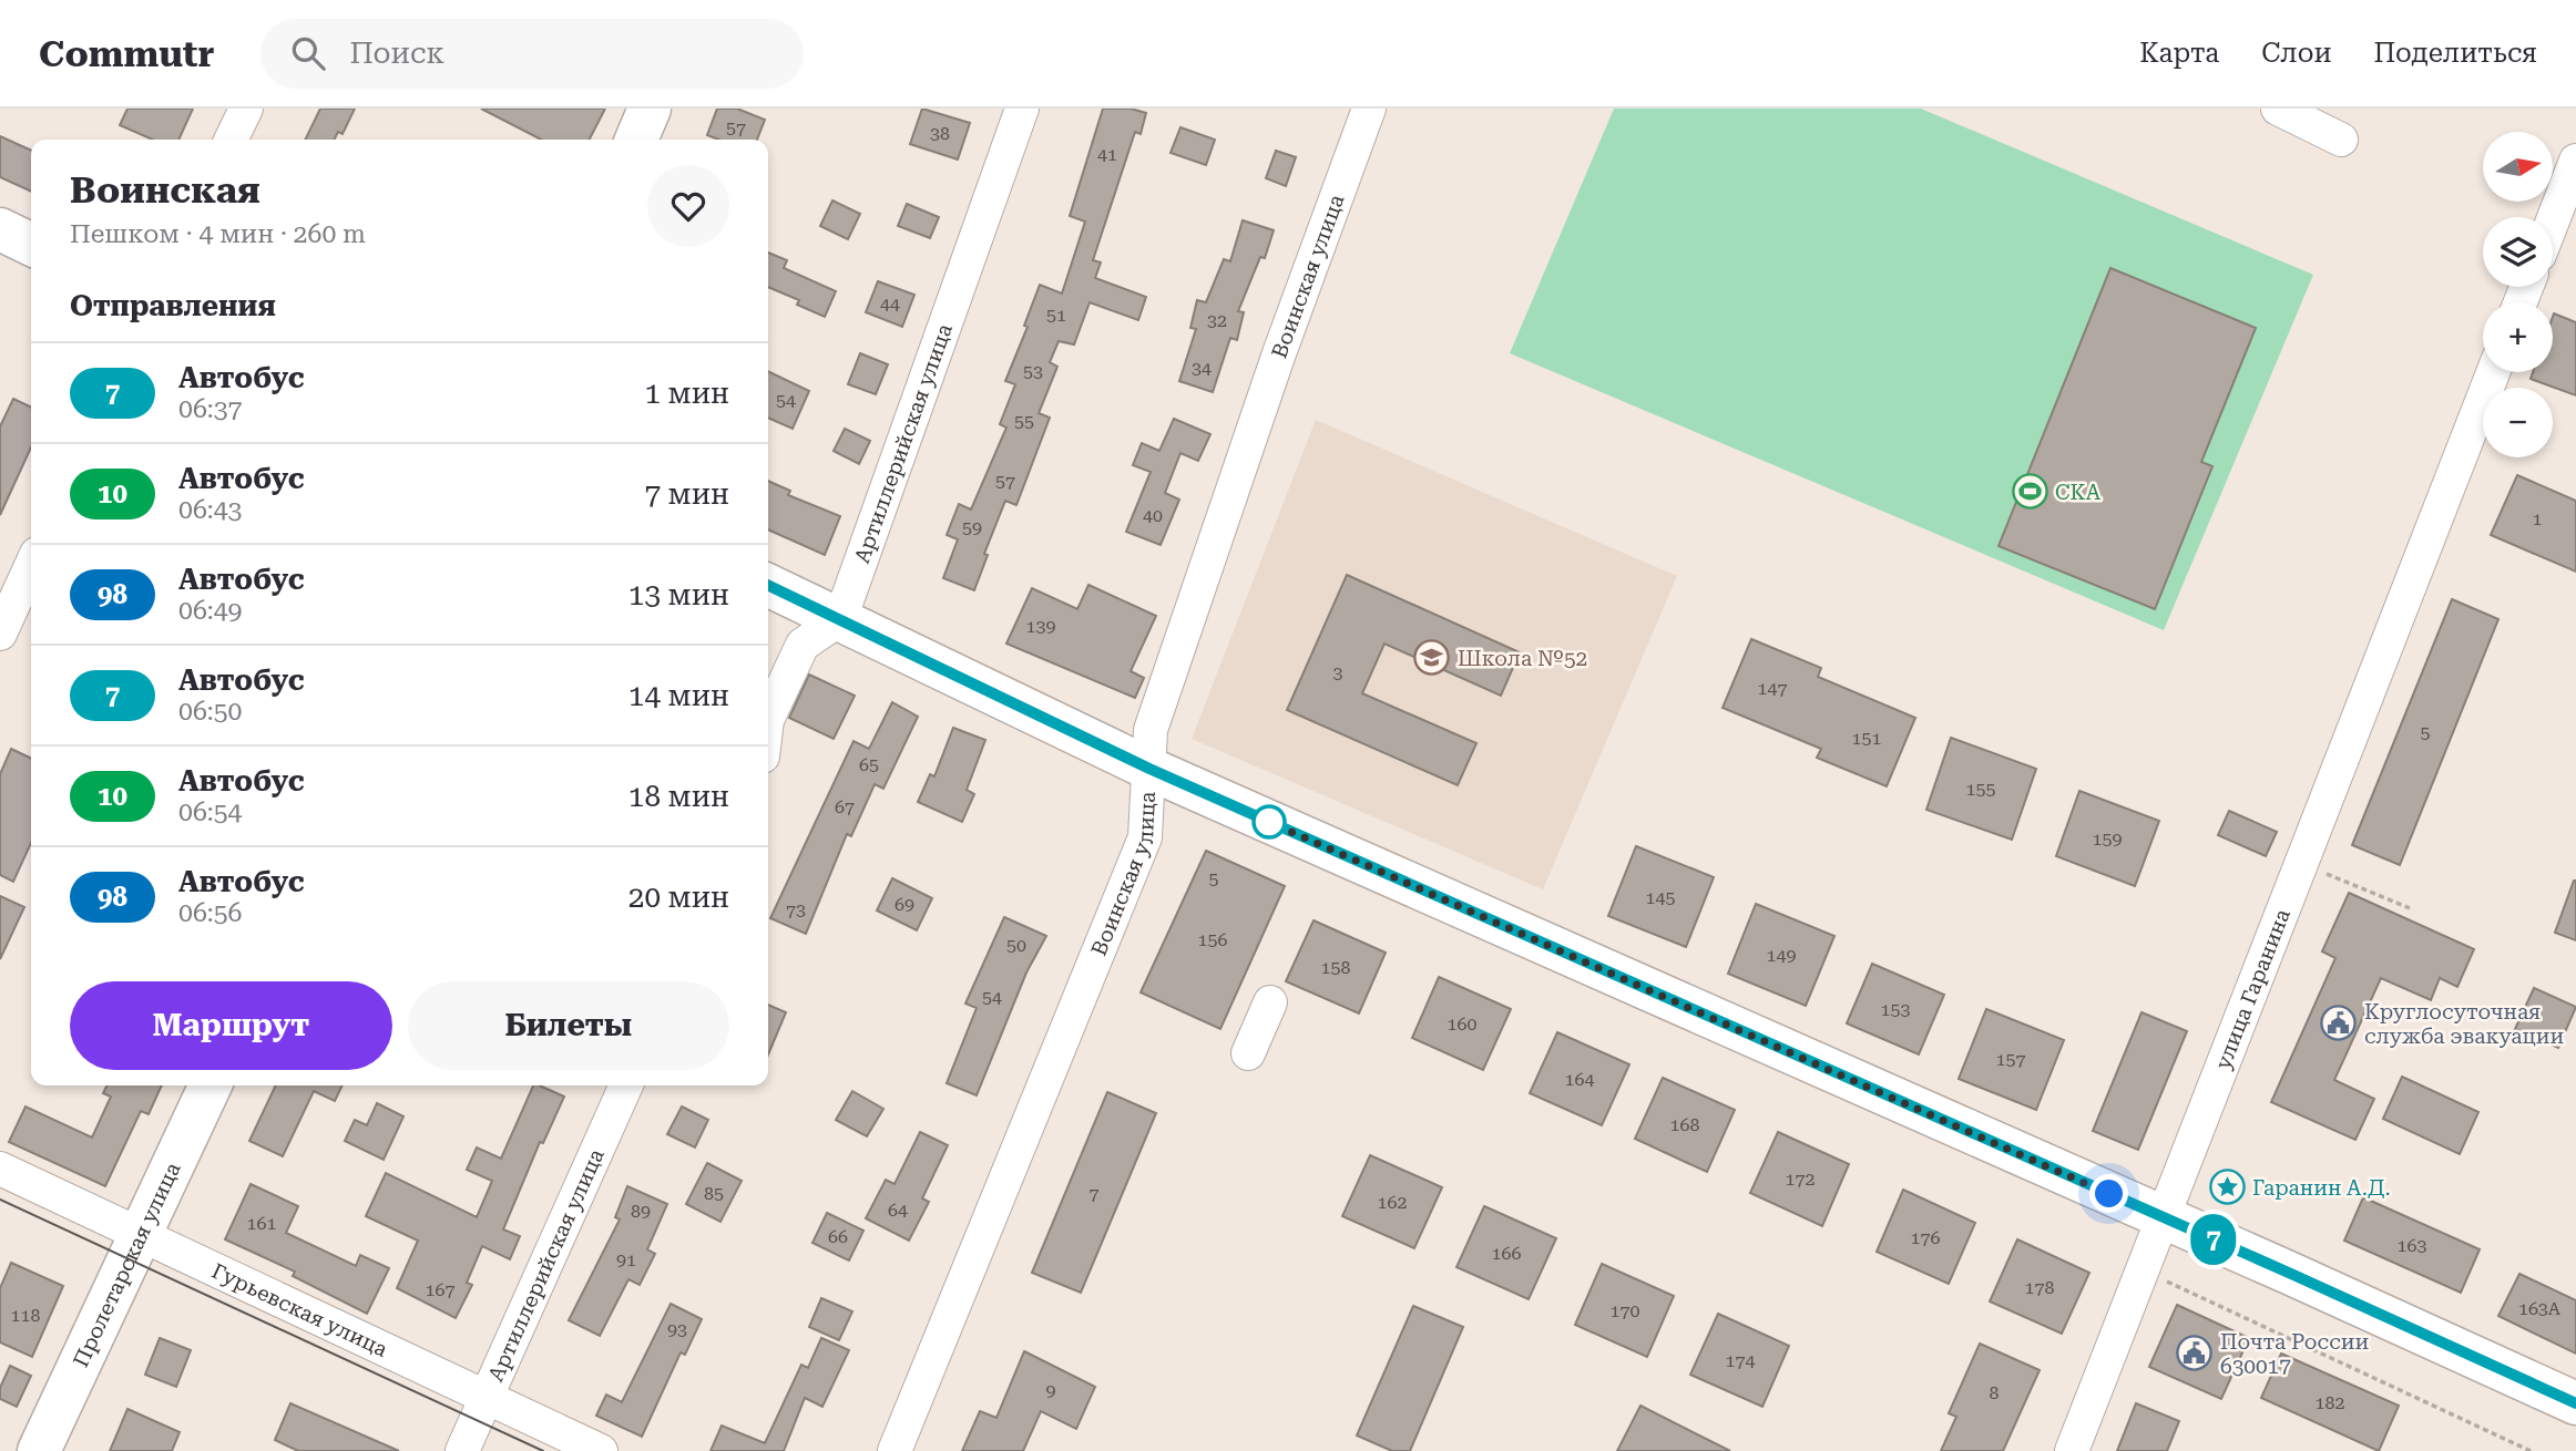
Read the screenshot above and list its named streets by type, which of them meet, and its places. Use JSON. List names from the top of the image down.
{
  "streets": {
    "main road": ["Пролетарская улица"],
    "street": [
      "Воинская улица",
      "Артиллерийская улица",
      "улица Гаранина",
      "Гурьевская улица"
    ]
  },
  "crossings": [
    ["Артиллерийская улица", "Гурьевская улица"],
    ["Пролетарская улица", "Гурьевская улица"]
  ],
  "places": {
    "sports": ["СКА"],
    "school or university": ["Школа №52"],
    "public building": ["Круглосуточная служба эвакуации", "Почта России 630017"],
    "place": ["Гаранин А.Д."]
  },
  "lines": ["bus line 7"],
  "house_numbers": [
    "57",
    "38",
    "41",
    "44",
    "51",
    "32",
    "34",
    "53",
    "54",
    "55",
    "57",
    "40",
    "1",
    "59",
    "139",
    "3",
    "147",
    "5",
    "151",
    "65",
    "155",
    "67",
    "159",
    "5",
    "145",
    "69",
    "73",
    "156",
    "50",
    "149",
    "158",
    "54",
    "153",
    "160",
    "157",
    "164",
    "168",
    "172",
    "85",
    "7",
    "162",
    "64",
    "89",
    "161",
    "66",
    "176",
    "163",
    "166",
    "91",
    "178",
    "167",
    "163А",
    "170",
    "118",
    "93",
    "174",
    "9",
    "8",
    "182"
  ],
  "north": "right",
  "page": {
    "header": "Commutr",
    "search": "Поиск",
    "nav": ["Карта", "Слои", "Поделиться"],
    "on_map": "7",
    "map_buttons": ["+", "−"],
    "heading": [
      ["Воинская", "Пешком · 4 мин · 260 m"],
      "Отправления"
    ],
    "list": [
      {
        "mark": "7",
        "name": "Автобус",
        "note": "06:37",
        "value": "1 мин"
      },
      {
        "mark": "10",
        "name": "Автобус",
        "note": "06:43",
        "value": "7 мин"
      },
      {
        "mark": "98",
        "name": "Автобус",
        "note": "06:49",
        "value": "13 мин"
      },
      {
        "mark": "7",
        "name": "Автобус",
        "note": "06:50",
        "value": "14 мин"
      },
      {
        "mark": "10",
        "name": "Автобус",
        "note": "06:54",
        "value": "18 мин"
      },
      {
        "mark": "98",
        "name": "Автобус",
        "note": "06:56",
        "value": "20 мин"
      }
    ],
    "buttons": ["Маршрут", "Билеты"]
  }
}
